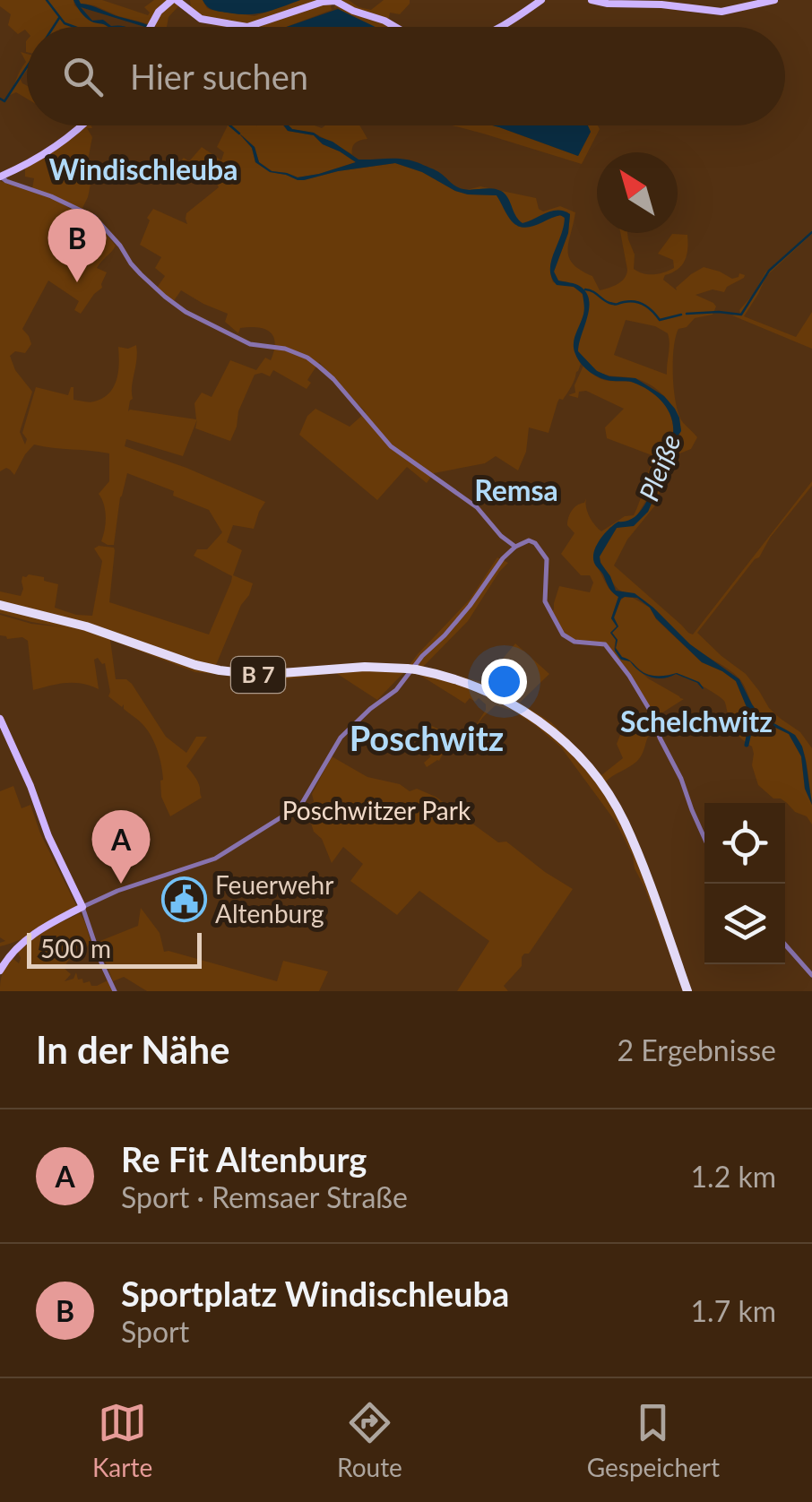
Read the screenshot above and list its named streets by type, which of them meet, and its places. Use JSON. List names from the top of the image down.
{
  "streets": {
    "highway": ["B 7"]
  },
  "districts": [
    "Windischleuba",
    "Remsa",
    "Schelchwitz",
    "Poschwitz"
  ],
  "water": ["Pleiße"],
  "parks": ["Poschwitzer Park"],
  "places": {
    "public building": ["Feuerwehr Altenburg"]
  },
  "scale_bar": "500 m",
  "north": "top left",
  "page": {
    "search": "Hier suchen",
    "pins": ["B", "A"],
    "scale": "500 m",
    "heading": ["In der Nähe", "2 Ergebnisse"],
    "list": [
      {
        "mark": "A",
        "name": "Re Fit Altenburg",
        "note": "Sport · Remsaer Straße",
        "value": "1.2 km"
      },
      {
        "mark": "B",
        "name": "Sportplatz Windischleuba",
        "note": "Sport",
        "value": "1.7 km"
      }
    ],
    "nav": ["Karte", "Route", "Gespeichert"]
  }
}
